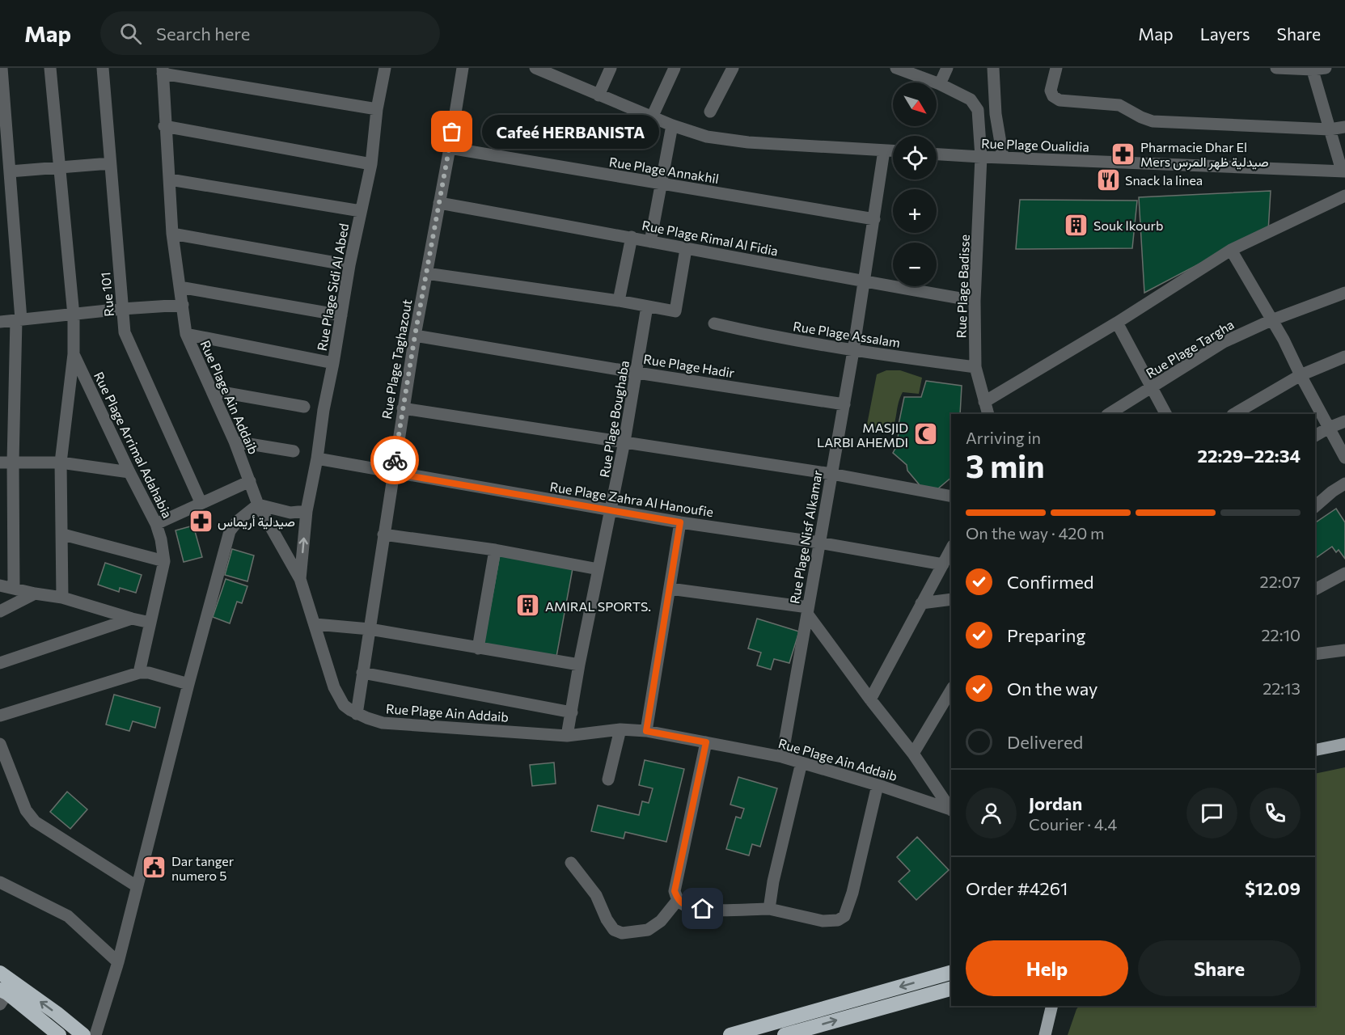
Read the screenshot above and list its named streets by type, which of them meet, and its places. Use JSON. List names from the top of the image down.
{
  "streets": {
    "street": [
      "Rue Plage Oualidia",
      "Rue Plage Annakhil",
      "Rue Plage Rimal Al Fidia",
      "Rue Plage Badisse",
      "Rue Plage Sidi Al Abed",
      "Rue 101",
      "Rue Plage Assalam",
      "Rue Plage Targha",
      "Rue Plage Taghazout",
      "Rue Plage Hadir",
      "Rue Plage Ain Addaib",
      "Rue Plage Boughaba",
      "Rue Plage Arrimal Adahabia",
      "Rue Plage Zahra Al Hanoufie",
      "Rue Plage Nisf Alkamar"
    ]
  },
  "crossings": [
    ["Rue Plage Oualidia", "Rue Plage Badisse"],
    ["Rue Plage Annakhil", "Rue Plage Taghazout"],
    ["Rue Plage Annakhil", "Rue Plage Nisf Alkamar"],
    ["Rue Plage Rimal Al Fidia", "Rue Plage Badisse"],
    ["Rue Plage Rimal Al Fidia", "Rue Plage Taghazout"],
    ["Rue Plage Rimal Al Fidia", "Rue Plage Nisf Alkamar"],
    ["Rue Plage Badisse", "Rue Plage Assalam"],
    ["Rue Plage Sidi Al Abed", "Rue Plage Ain Addaib"],
    ["Rue Plage Sidi Al Abed", "Rue Plage Zahra Al Hanoufie"],
    ["Rue Plage Assalam", "Rue Plage Nisf Alkamar"],
    ["Rue Plage Taghazout", "Rue Plage Hadir"],
    ["Rue Plage Taghazout", "Rue Plage Ain Addaib"],
    ["Rue Plage Taghazout", "Rue Plage Zahra Al Hanoufie"],
    ["Rue Plage Hadir", "Rue Plage Boughaba"],
    ["Rue Plage Hadir", "Rue Plage Nisf Alkamar"],
    ["Rue Plage Ain Addaib", "Rue Plage Boughaba"],
    ["Rue Plage Ain Addaib", "Rue Plage Nisf Alkamar"],
    ["Rue Plage Boughaba", "Rue Plage Zahra Al Hanoufie"],
    ["Rue Plage Zahra Al Hanoufie", "Rue Plage Nisf Alkamar"]
  ],
  "places": {
    "other": ["Cafeé HERBANISTA"],
    "pharmacy": ["Pharmacie Dhar El Mers صيدلية ظهر المرس", "صيدلية أريماس"],
    "restaurant": ["Snack la linea"],
    "building": ["Souk lkourb", "AMIRAL SPORTS."],
    "mosque": ["MASJID LARBI AHEMDI"],
    "public building": ["Dar tanger numero 5"]
  },
  "north": "bottom right",
  "page": {
    "header": "Map",
    "search": "Search here",
    "nav": ["Map", "Layers", "Share"],
    "map_buttons": ["+", "−"],
    "bubble": "Cafeé HERBANISTA",
    "heading": ["3 min", "Arriving in", "22:29–22:34"],
    "panel": [
      "Jordan",
      "Courier · 4.4",
      "Order #4261",
      "$12.09"
    ],
    "bar": "On the way · 420 m",
    "list": [
      ["Confirmed", "22:07"],
      ["Preparing", "22:10"],
      ["On the way", "22:13"],
      "Delivered"
    ],
    "buttons": ["Help", "Share"]
  }
}
